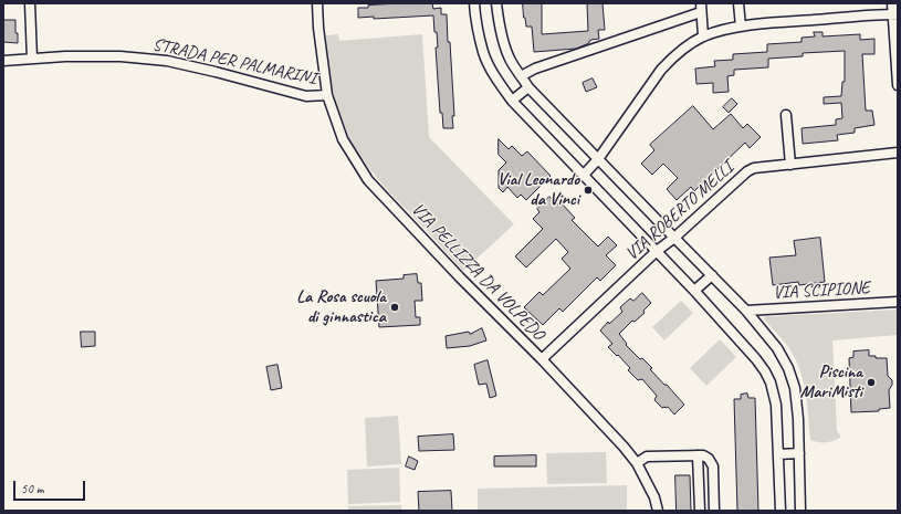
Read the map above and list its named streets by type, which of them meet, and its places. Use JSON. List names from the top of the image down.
{
  "streets": {
    "street": [
      "STRADA PER PALMARINI",
      "VIA ROBERTO MELLI",
      "VIA PELLIZZA DA VOLPEDO",
      "VIA SCIPIONE"
    ]
  },
  "crossings": [
    ["STRADA PER PALMARINI", "VIA PELLIZZA DA VOLPEDO"],
    ["VIA ROBERTO MELLI", "VIA PELLIZZA DA VOLPEDO"]
  ],
  "places": ["Vial Leonardo da Vinci", "La Rosa scuola di ginnastica", "Piscina MariMisti"],
  "scale_bar": "50 m"
}
